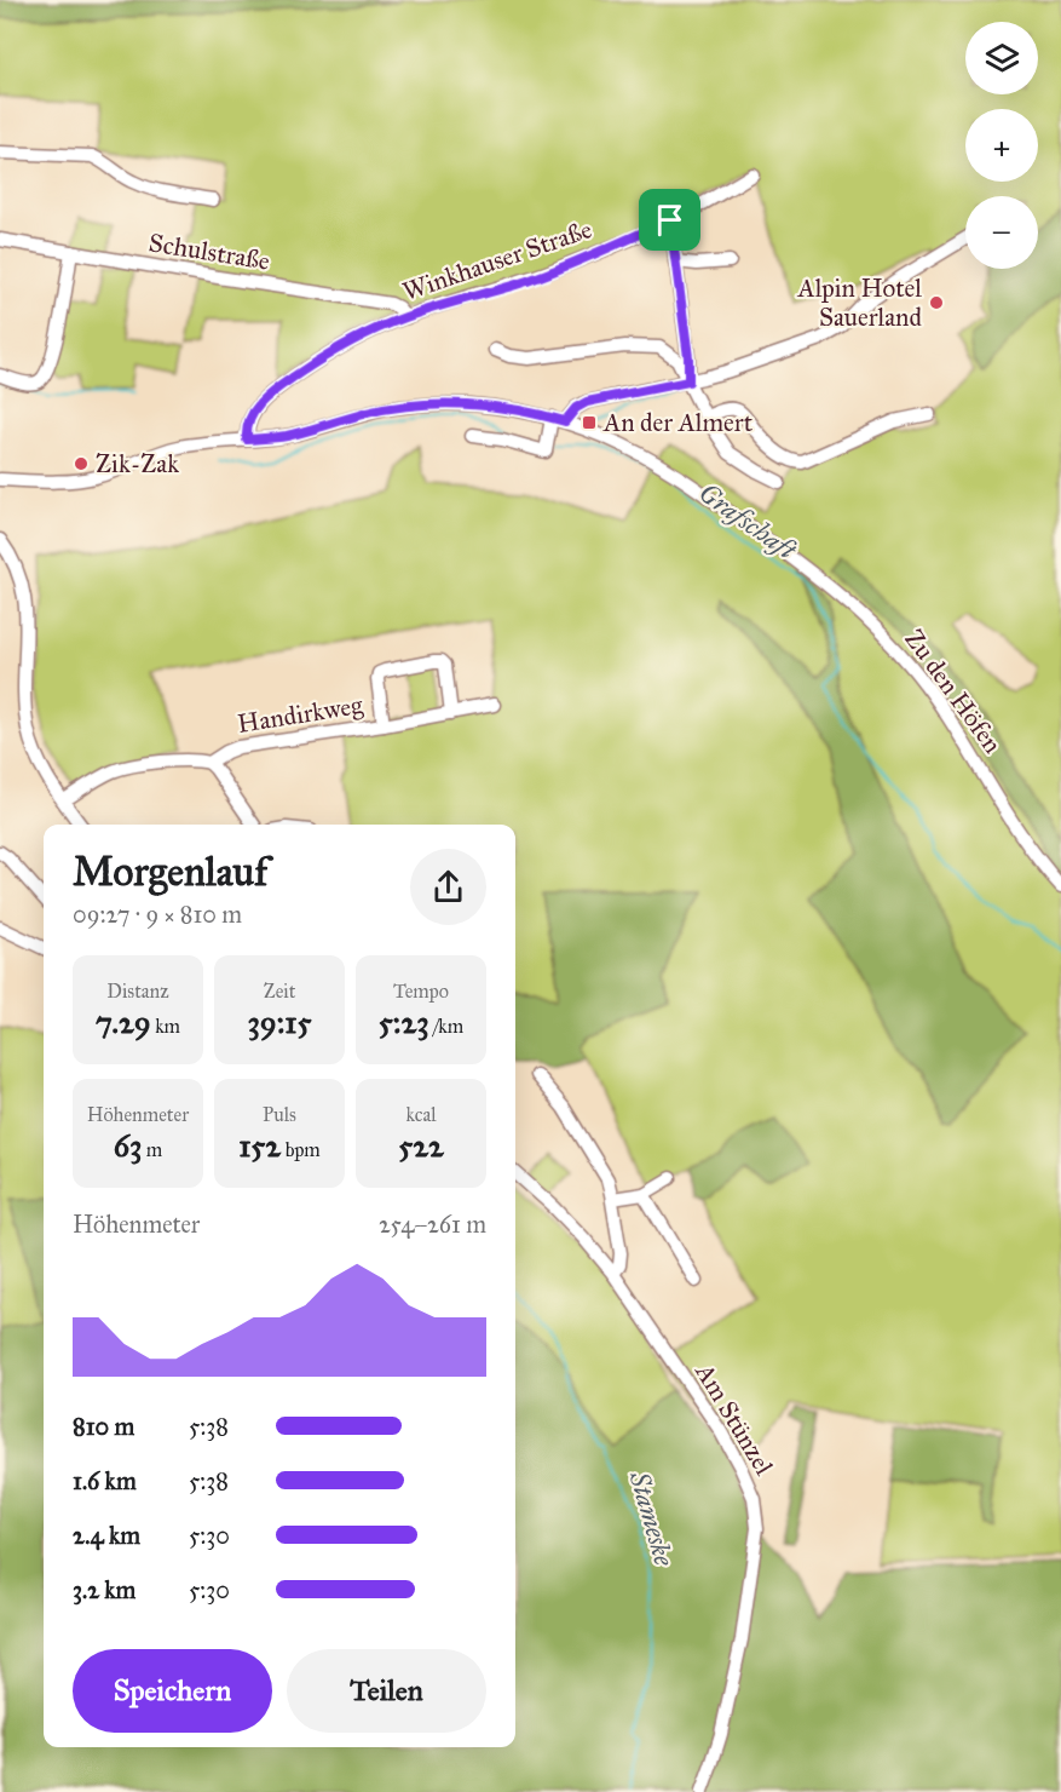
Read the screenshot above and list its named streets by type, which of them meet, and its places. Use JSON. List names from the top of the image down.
{
  "streets": {
    "street": [
      "Schulstraße",
      "Winkhauser Straße",
      "Zu den Höfen",
      "Handirkweg",
      "Am Stünzel"
    ]
  },
  "crossings": [
    ["Schulstraße", "Winkhauser Straße"],
    ["Winkhauser Straße", "Zu den Höfen"]
  ],
  "water": ["Grafschaft", "Stameske"],
  "places": {
    "other": ["Alpin Hotel Sauerland", "Zik-Zak"],
    "transit": ["An der Almert"]
  },
  "page": {
    "map_buttons": ["+", "−"],
    "heading": ["Morgenlauf", "09:27 · 9 × 810 m"],
    "stats": [
      ["Distanz", "7.29 km"],
      ["Zeit", "39:15"],
      ["Tempo", "5:23 /km"],
      ["Höhenmeter", "63 m"],
      ["Puls", "152 bpm"],
      ["kcal", "522"]
    ],
    "chart": ["Höhenmeter", "254–261 m"],
    "list": [
      {
        "name": "810 m",
        "note": "5:38"
      },
      {
        "name": "1.6 km",
        "note": "5:38"
      },
      {
        "name": "2.4 km",
        "note": "5:30"
      },
      {
        "name": "3.2 km",
        "note": "5:30"
      }
    ],
    "buttons": ["Speichern", "Teilen"]
  }
}
